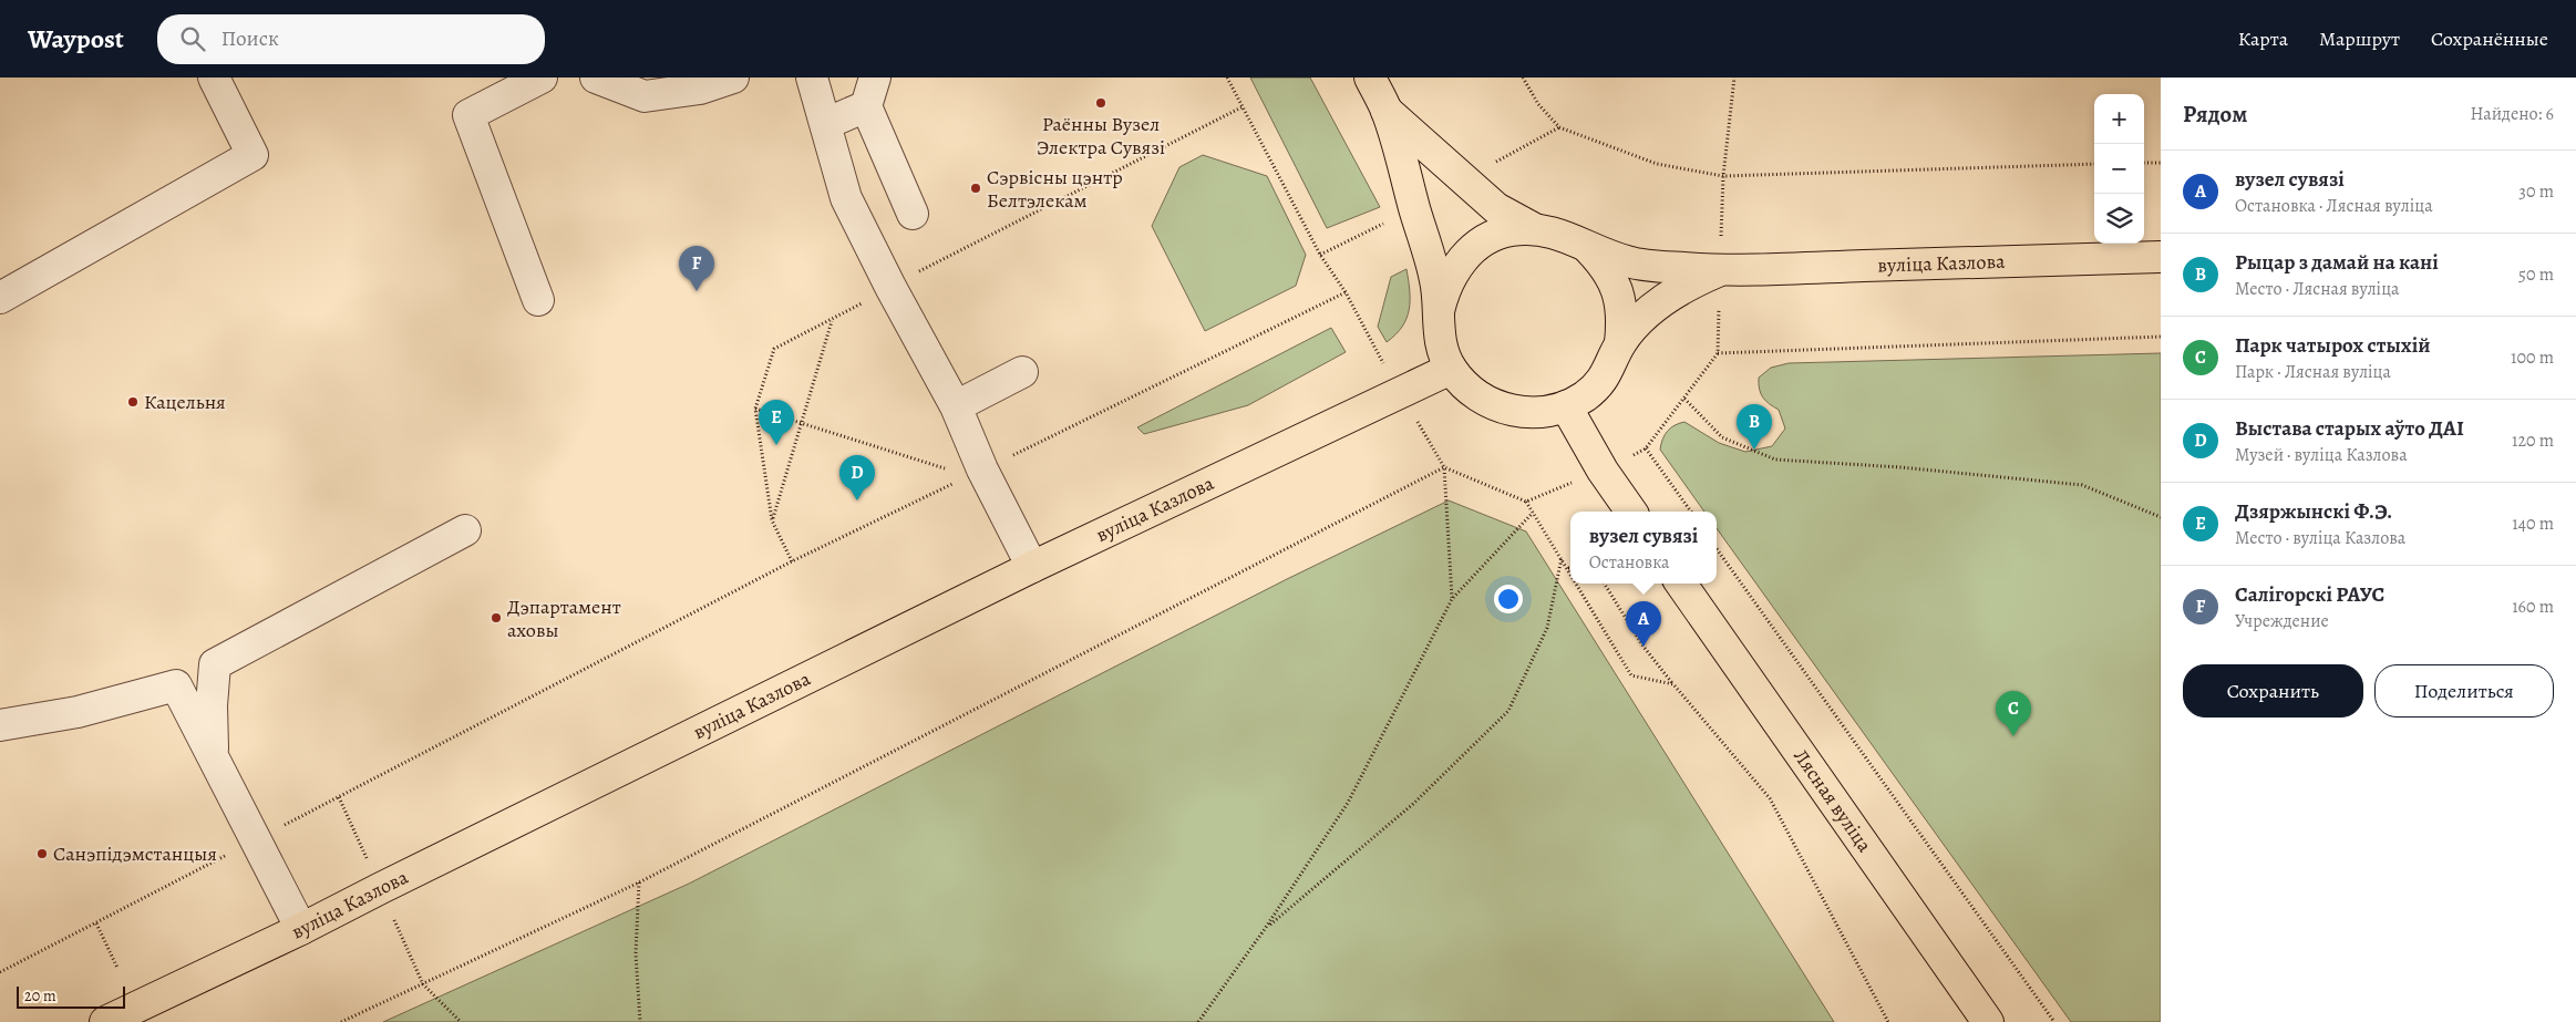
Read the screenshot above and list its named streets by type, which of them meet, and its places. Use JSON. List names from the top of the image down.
{
  "streets": {
    "main road": ["вуліца Казлова", "Лясная вуліца"]
  },
  "places": [
    "Раённы Вузел Электра Сувязі",
    "Сэрвісны цэнтр Белтэлекам",
    "Кацельня",
    "Дэпартамент аховы",
    "Санэпідэмстанцыя"
  ],
  "scale_bar": "20 m",
  "page": {
    "header": "Waypost",
    "search": "Поиск",
    "nav": ["Карта", "Маршрут", "Сохранённые"],
    "heading": ["Рядом", "Найдено: 6"],
    "map_buttons": ["+", "−"],
    "list": [
      {
        "mark": "A",
        "name": "вузел сувязі",
        "note": "Остановка · Лясная вуліца",
        "value": "30 m"
      },
      {
        "mark": "B",
        "name": "Рыцар з дамай на кані",
        "note": "Место · Лясная вуліца",
        "value": "50 m"
      },
      {
        "mark": "C",
        "name": "Парк чатырох стыхій",
        "note": "Парк · Лясная вуліца",
        "value": "100 m"
      },
      {
        "mark": "D",
        "name": "Выстава старых аўто ДАІ",
        "note": "Музей · вуліца Казлова",
        "value": "120 m"
      },
      {
        "mark": "E",
        "name": "Дзяржынскі Ф.Э.",
        "note": "Место · вуліца Казлова",
        "value": "140 m"
      },
      {
        "mark": "F",
        "name": "Салігорскі РАУС",
        "note": "Учреждение",
        "value": "160 m"
      }
    ],
    "pins": [
      "F",
      "E",
      "B",
      "D",
      "A",
      "C"
    ],
    "popup": ["вузел сувязі", "Остановка"],
    "buttons": ["Сохранить", "Поделиться"],
    "scale": "20 m"
  }
}
